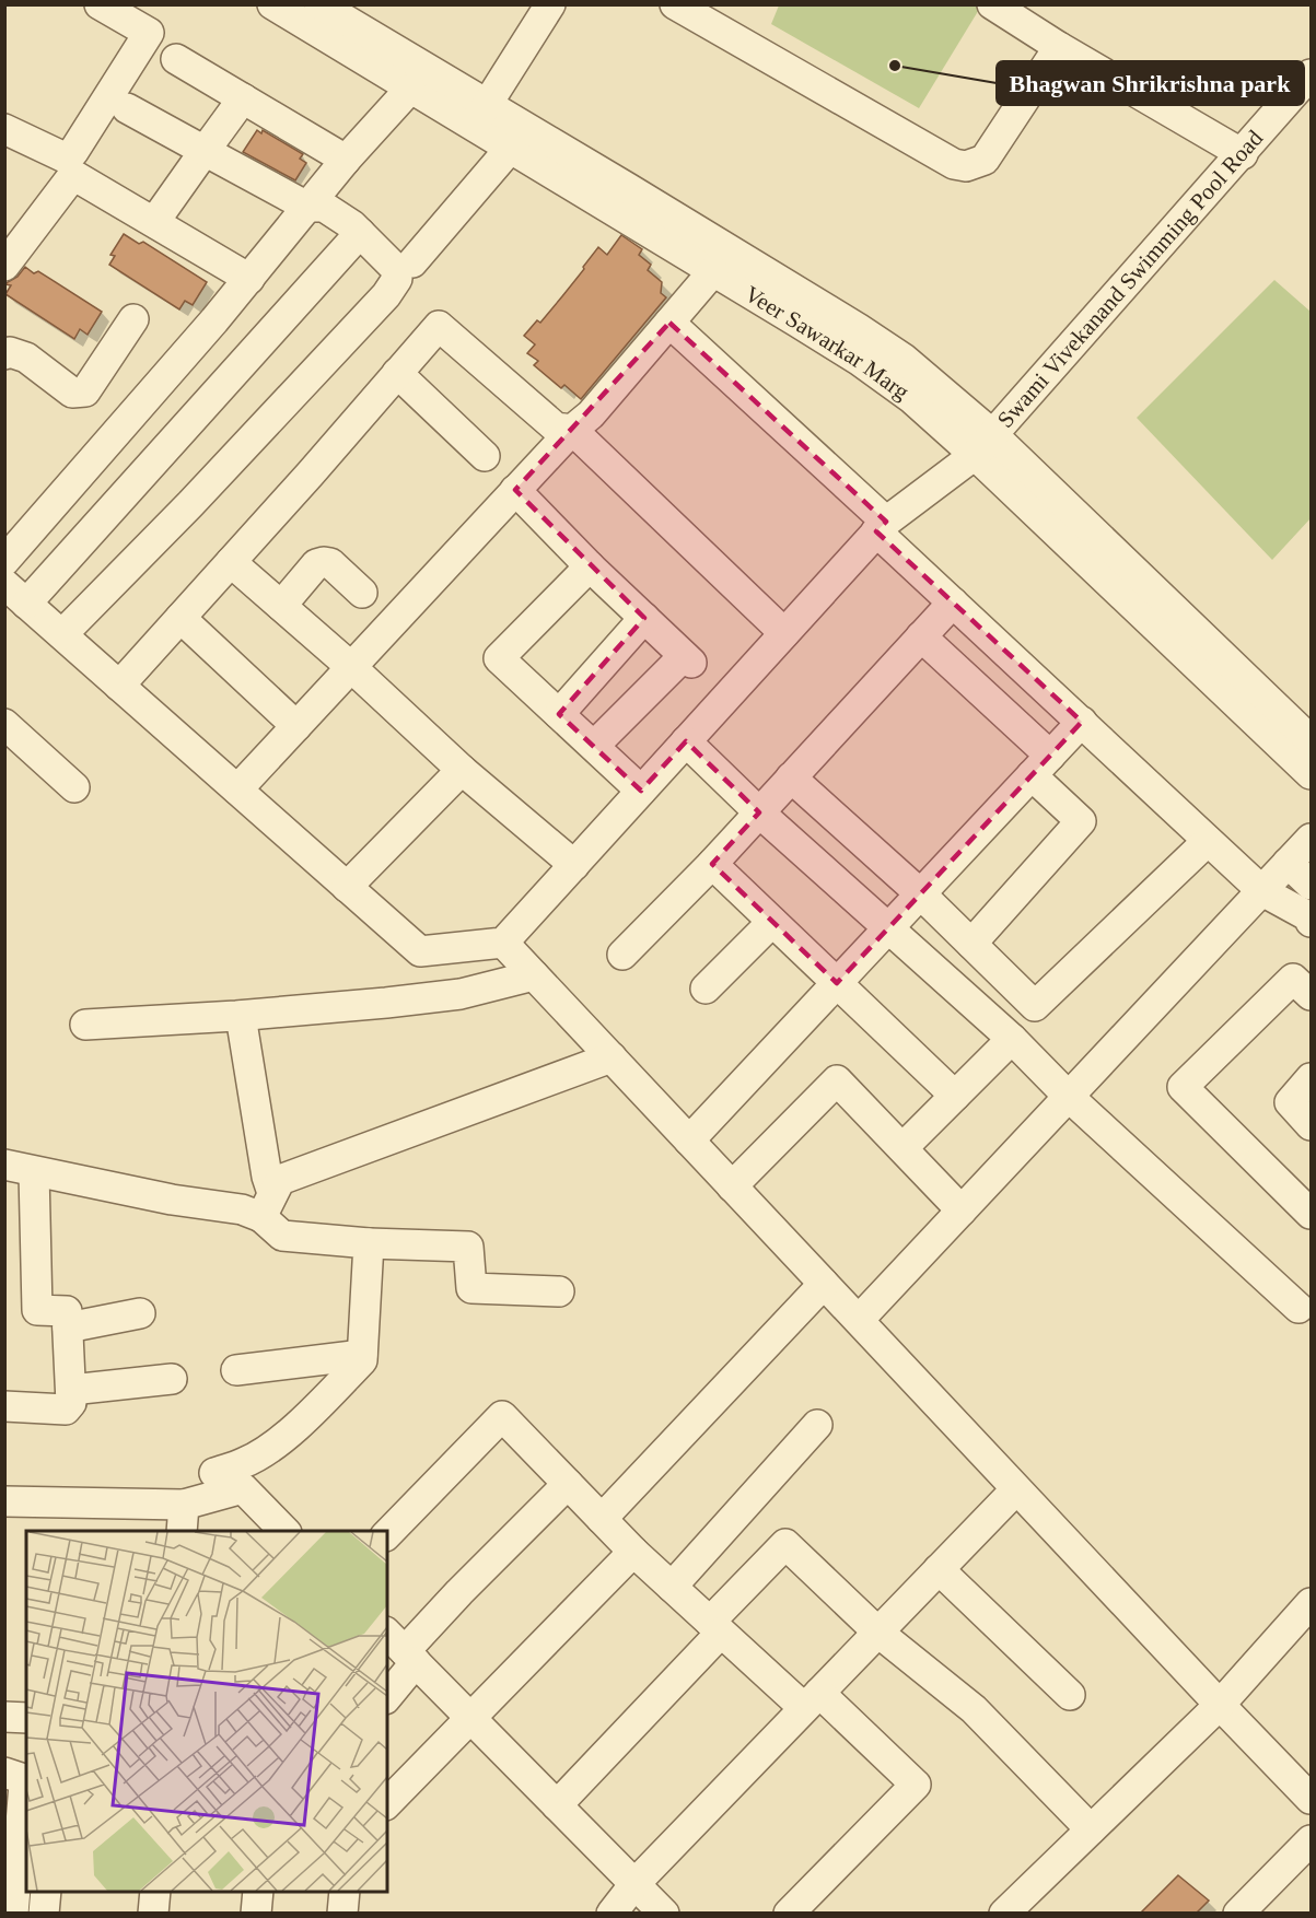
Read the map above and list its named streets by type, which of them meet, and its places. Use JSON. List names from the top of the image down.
{
  "streets": {
    "street": ["Swami Vivekanand Swimming Pool Road", "Veer Sawarkar Marg"]
  },
  "crossings": [
    ["Swami Vivekanand Swimming Pool Road", "Veer Sawarkar Marg"]
  ],
  "places": ["Bhagwan Shrikrishna park"]
}
